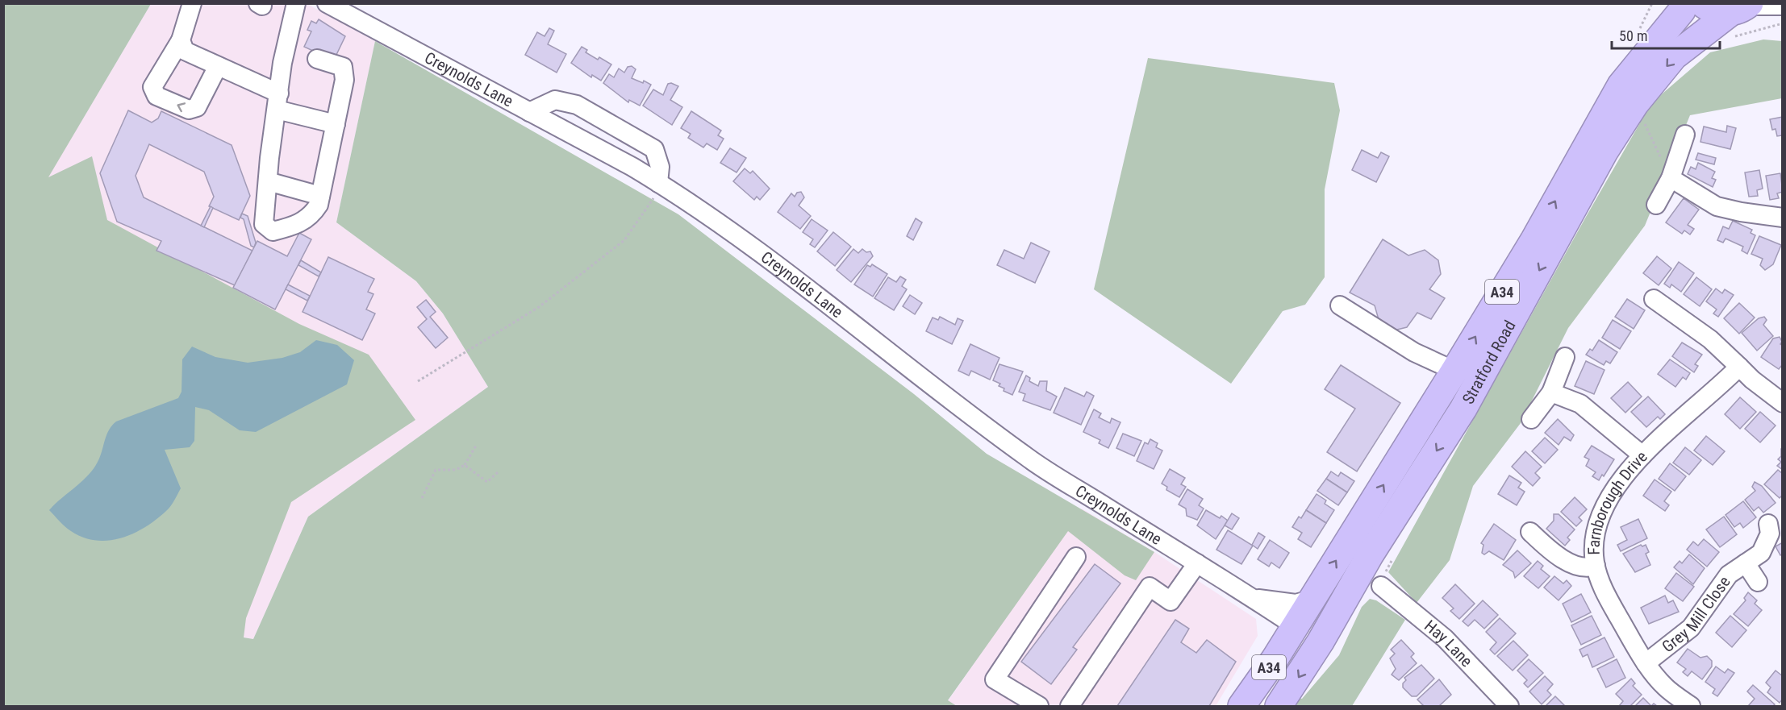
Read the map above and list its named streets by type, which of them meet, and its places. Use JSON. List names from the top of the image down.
{
  "streets": {
    "highway": ["A34", "Stratford Road"],
    "street": [
      "Creynolds Lane",
      "Farnborough Drive",
      "Grey Mill Close",
      "Hay Lane"
    ]
  },
  "crossings": [
    ["Creynolds Lane", "Stratford Road"],
    ["Farnborough Drive", "Grey Mill Close"]
  ],
  "scale_bar": "50 m"
}
